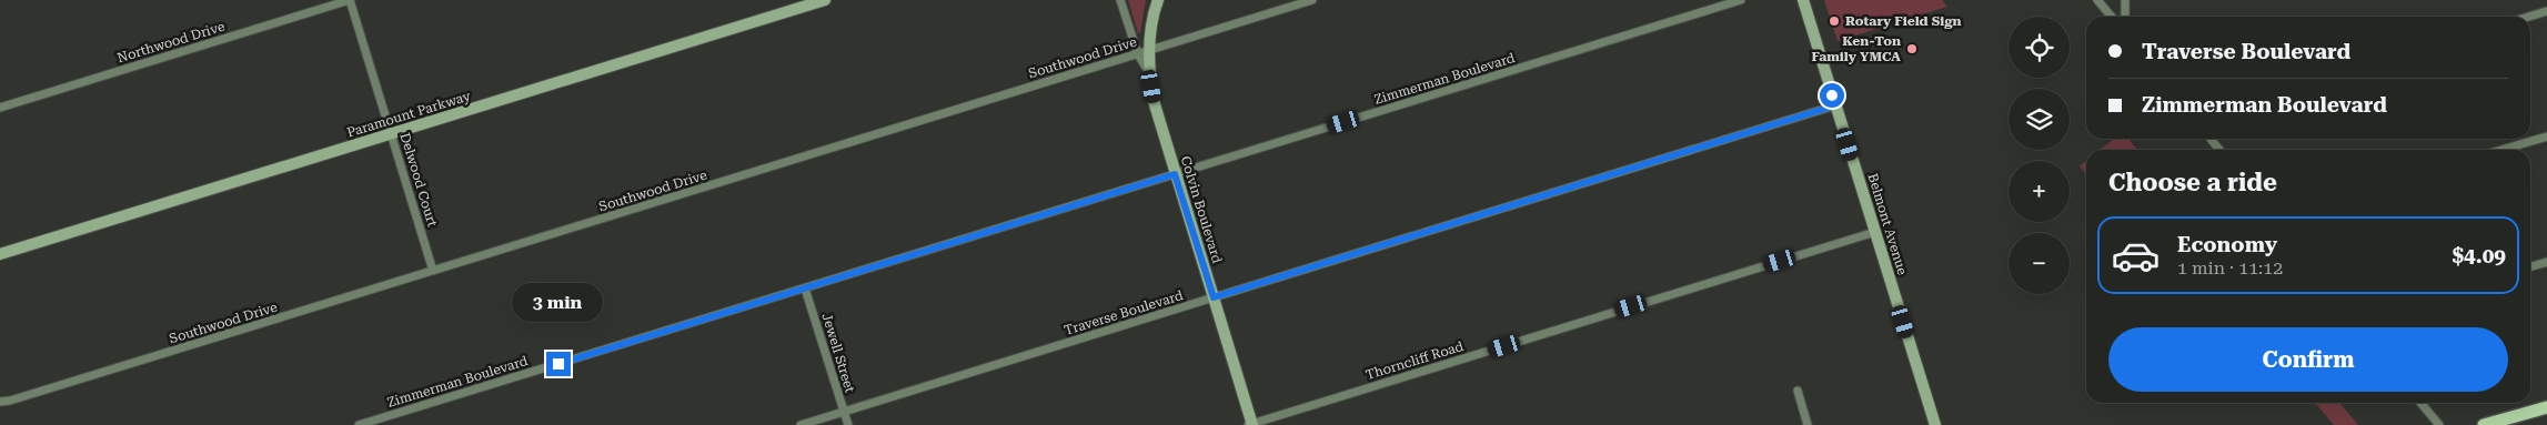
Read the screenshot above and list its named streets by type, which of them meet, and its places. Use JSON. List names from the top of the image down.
{
  "streets": {
    "street": [
      "Northwood Drive",
      "Southwood Drive",
      "Zimmerman Boulevard",
      "Paramount Parkway",
      "Delwood Court",
      "Colvin Boulevard",
      "Belmont Avenue",
      "Traverse Boulevard",
      "Jewell Street",
      "Thorncliff Road"
    ]
  },
  "crossings": [
    ["Northwood Drive", "Delwood Court"],
    ["Southwood Drive", "Delwood Court"],
    ["Southwood Drive", "Colvin Boulevard"],
    ["Zimmerman Boulevard", "Colvin Boulevard"],
    ["Zimmerman Boulevard", "Jewell Street"],
    ["Paramount Parkway", "Delwood Court"],
    ["Colvin Boulevard", "Traverse Boulevard"],
    ["Colvin Boulevard", "Thorncliff Road"],
    ["Belmont Avenue", "Traverse Boulevard"],
    ["Belmont Avenue", "Thorncliff Road"],
    ["Traverse Boulevard", "Jewell Street"]
  ],
  "places": ["Rotary Field Sign", "Ken-Ton Family YMCA"],
  "page": {
    "map_buttons": ["+", "−"],
    "banner": ["Traverse Boulevard", "Zimmerman Boulevard"],
    "heading": "Choose a ride",
    "list": [
      {
        "name": "Economy",
        "note": "1 min · 11:12",
        "value": "$4.09"
      }
    ],
    "bubble": "3 min",
    "buttons": "Confirm"
  }
}
